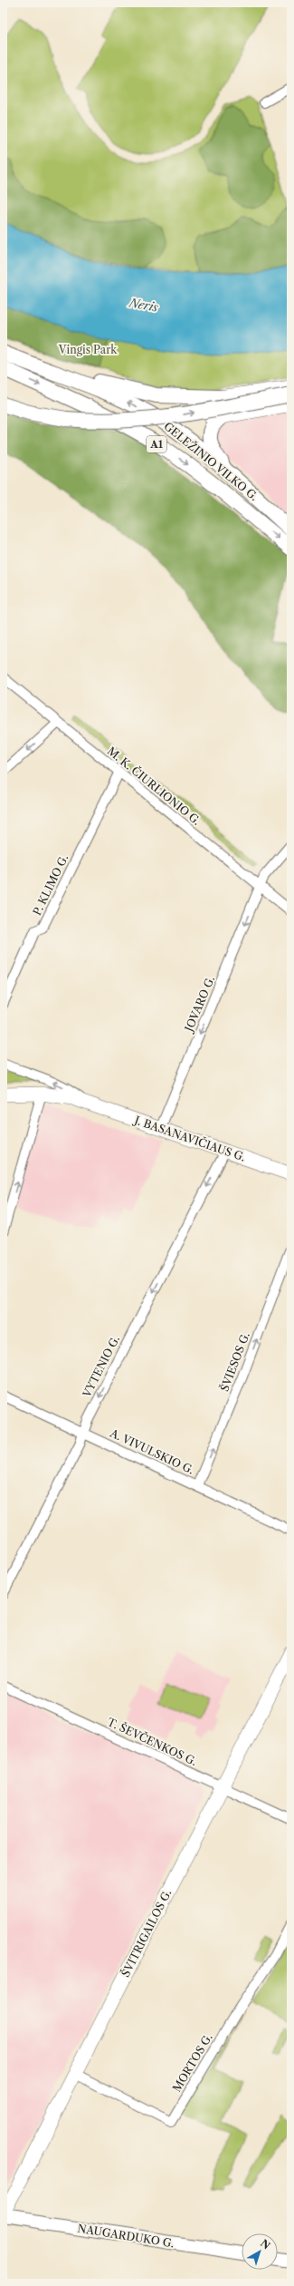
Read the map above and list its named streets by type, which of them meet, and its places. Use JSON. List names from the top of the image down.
{
  "streets": {
    "highway": ["A1", "GELEŽINIO VILKO G."],
    "main road": ["J. BASANAVIČIAUS G.", "ŠVITRIGAILOS G.", "NAUGARDUKO G."],
    "street": [
      "M. K. ČIURLIONIO G.",
      "P. KLIMO G.",
      "JOVARO G.",
      "ŠVIESOS G.",
      "VYTENIO G.",
      "A. VIVULSKIO G.",
      "T. ŠEVČENKOS G.",
      "MORTOS G."
    ]
  },
  "crossings": [
    ["M. K. ČIURLIONIO G.", "P. KLIMO G."],
    ["M. K. ČIURLIONIO G.", "JOVARO G."],
    ["JOVARO G.", "J. BASANAVIČIAUS G."],
    ["J. BASANAVIČIAUS G.", "VYTENIO G."],
    ["ŠVIESOS G.", "A. VIVULSKIO G."],
    ["VYTENIO G.", "A. VIVULSKIO G."],
    ["T. ŠEVČENKOS G.", "ŠVITRIGAILOS G."],
    ["ŠVITRIGAILOS G.", "MORTOS G."],
    ["ŠVITRIGAILOS G.", "NAUGARDUKO G."]
  ],
  "one_way": ["JOVARO G.", "ŠVIESOS G.", "VYTENIO G."],
  "water": ["Neris"],
  "parks": ["Vingis Park"],
  "north": "top right"
}
